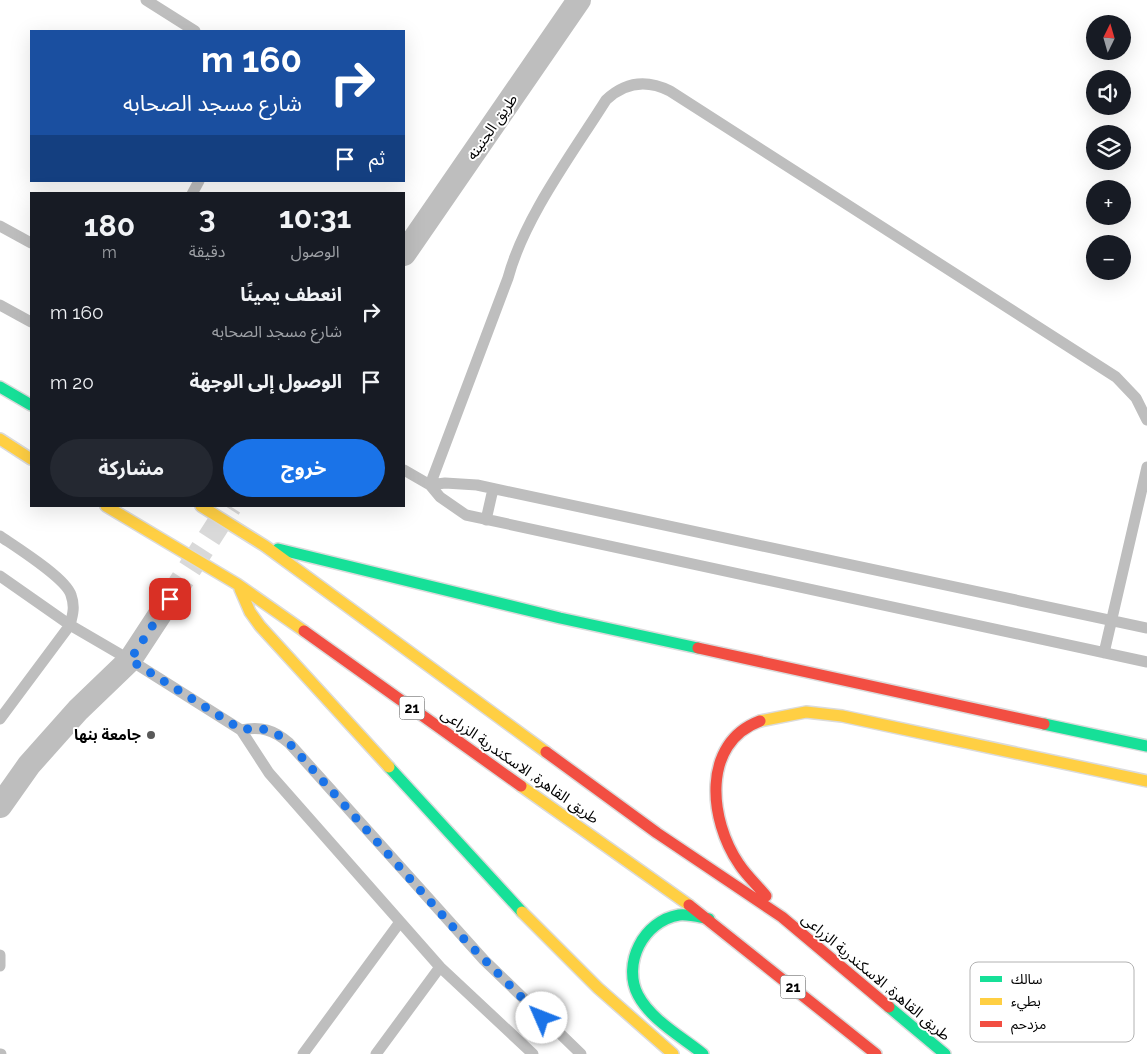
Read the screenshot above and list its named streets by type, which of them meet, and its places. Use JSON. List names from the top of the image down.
{
  "streets": {
    "highway": ["21", "طريق القاهرة, الاسكندرية الزراعى"],
    "street": ["طريق الجنينه"]
  },
  "places": ["جامعة بنها"],
  "legend": ["سالك", "بطيء", "مزدحم"],
  "north": "top",
  "page": {
    "map_buttons": ["+", "−"],
    "turn": ["160 m", "شارع مسجد الصحابه"],
    "then": "ثم",
    "eta": [
      "10:31",
      "الوصول",
      "3",
      "دقيقة",
      "180",
      "m"
    ],
    "list": [
      {
        "name": "انعطف يمينًا",
        "note": "شارع مسجد الصحابه",
        "value": "160 m"
      },
      {
        "name": "الوصول إلى الوجهة",
        "value": "20 m"
      }
    ],
    "buttons": ["خروج", "مشاركة"]
  }
}
